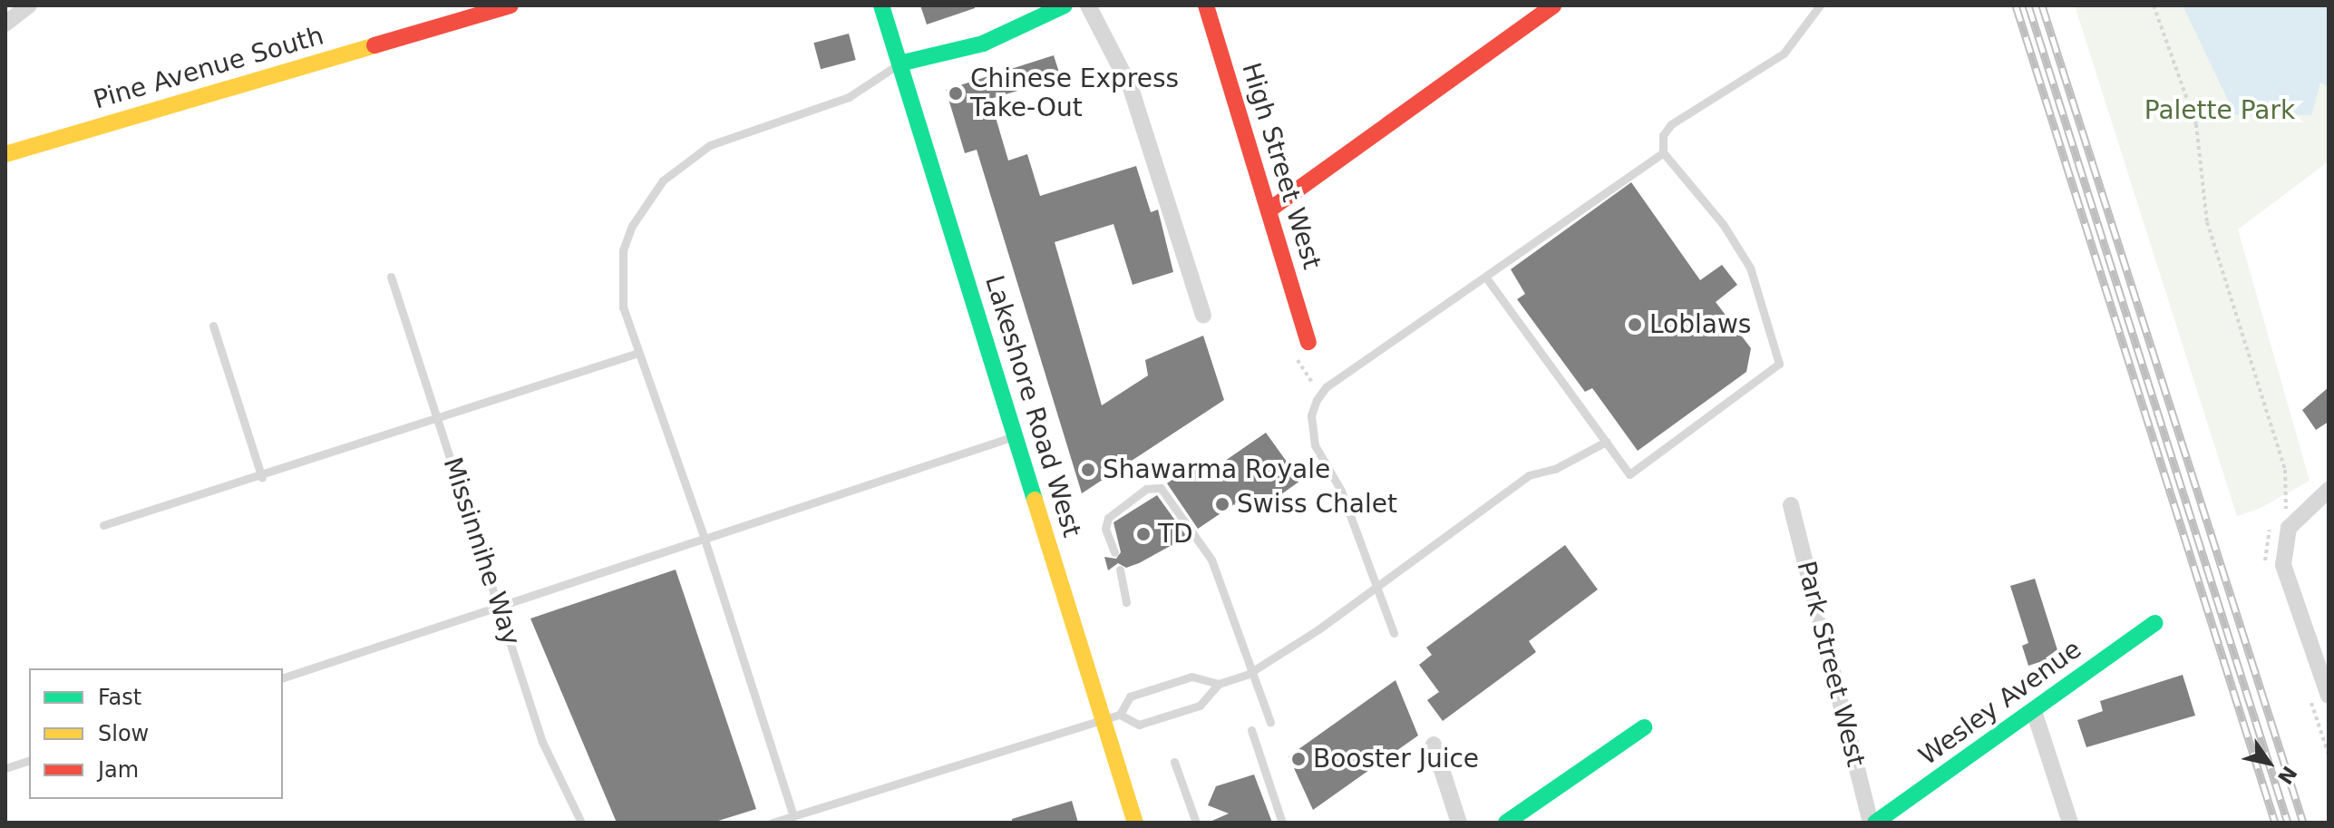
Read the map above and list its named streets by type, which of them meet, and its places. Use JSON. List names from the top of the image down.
{
  "streets": {
    "street": [
      "Pine Avenue South",
      "High Street West",
      "Lakeshore Road West",
      "Park Street West",
      "Wesley Avenue"
    ],
    "lane": ["Missinnihe Way"]
  },
  "crossings": [
    ["Park Street West", "Wesley Avenue"]
  ],
  "parks": ["Palette Park"],
  "places": [
    "Chinese Express Take-Out",
    "Loblaws",
    "Shawarma Royale",
    "Swiss Chalet",
    "TD",
    "Booster Juice"
  ],
  "legend": ["Fast", "Slow", "Jam"],
  "north": "bottom right"
}
